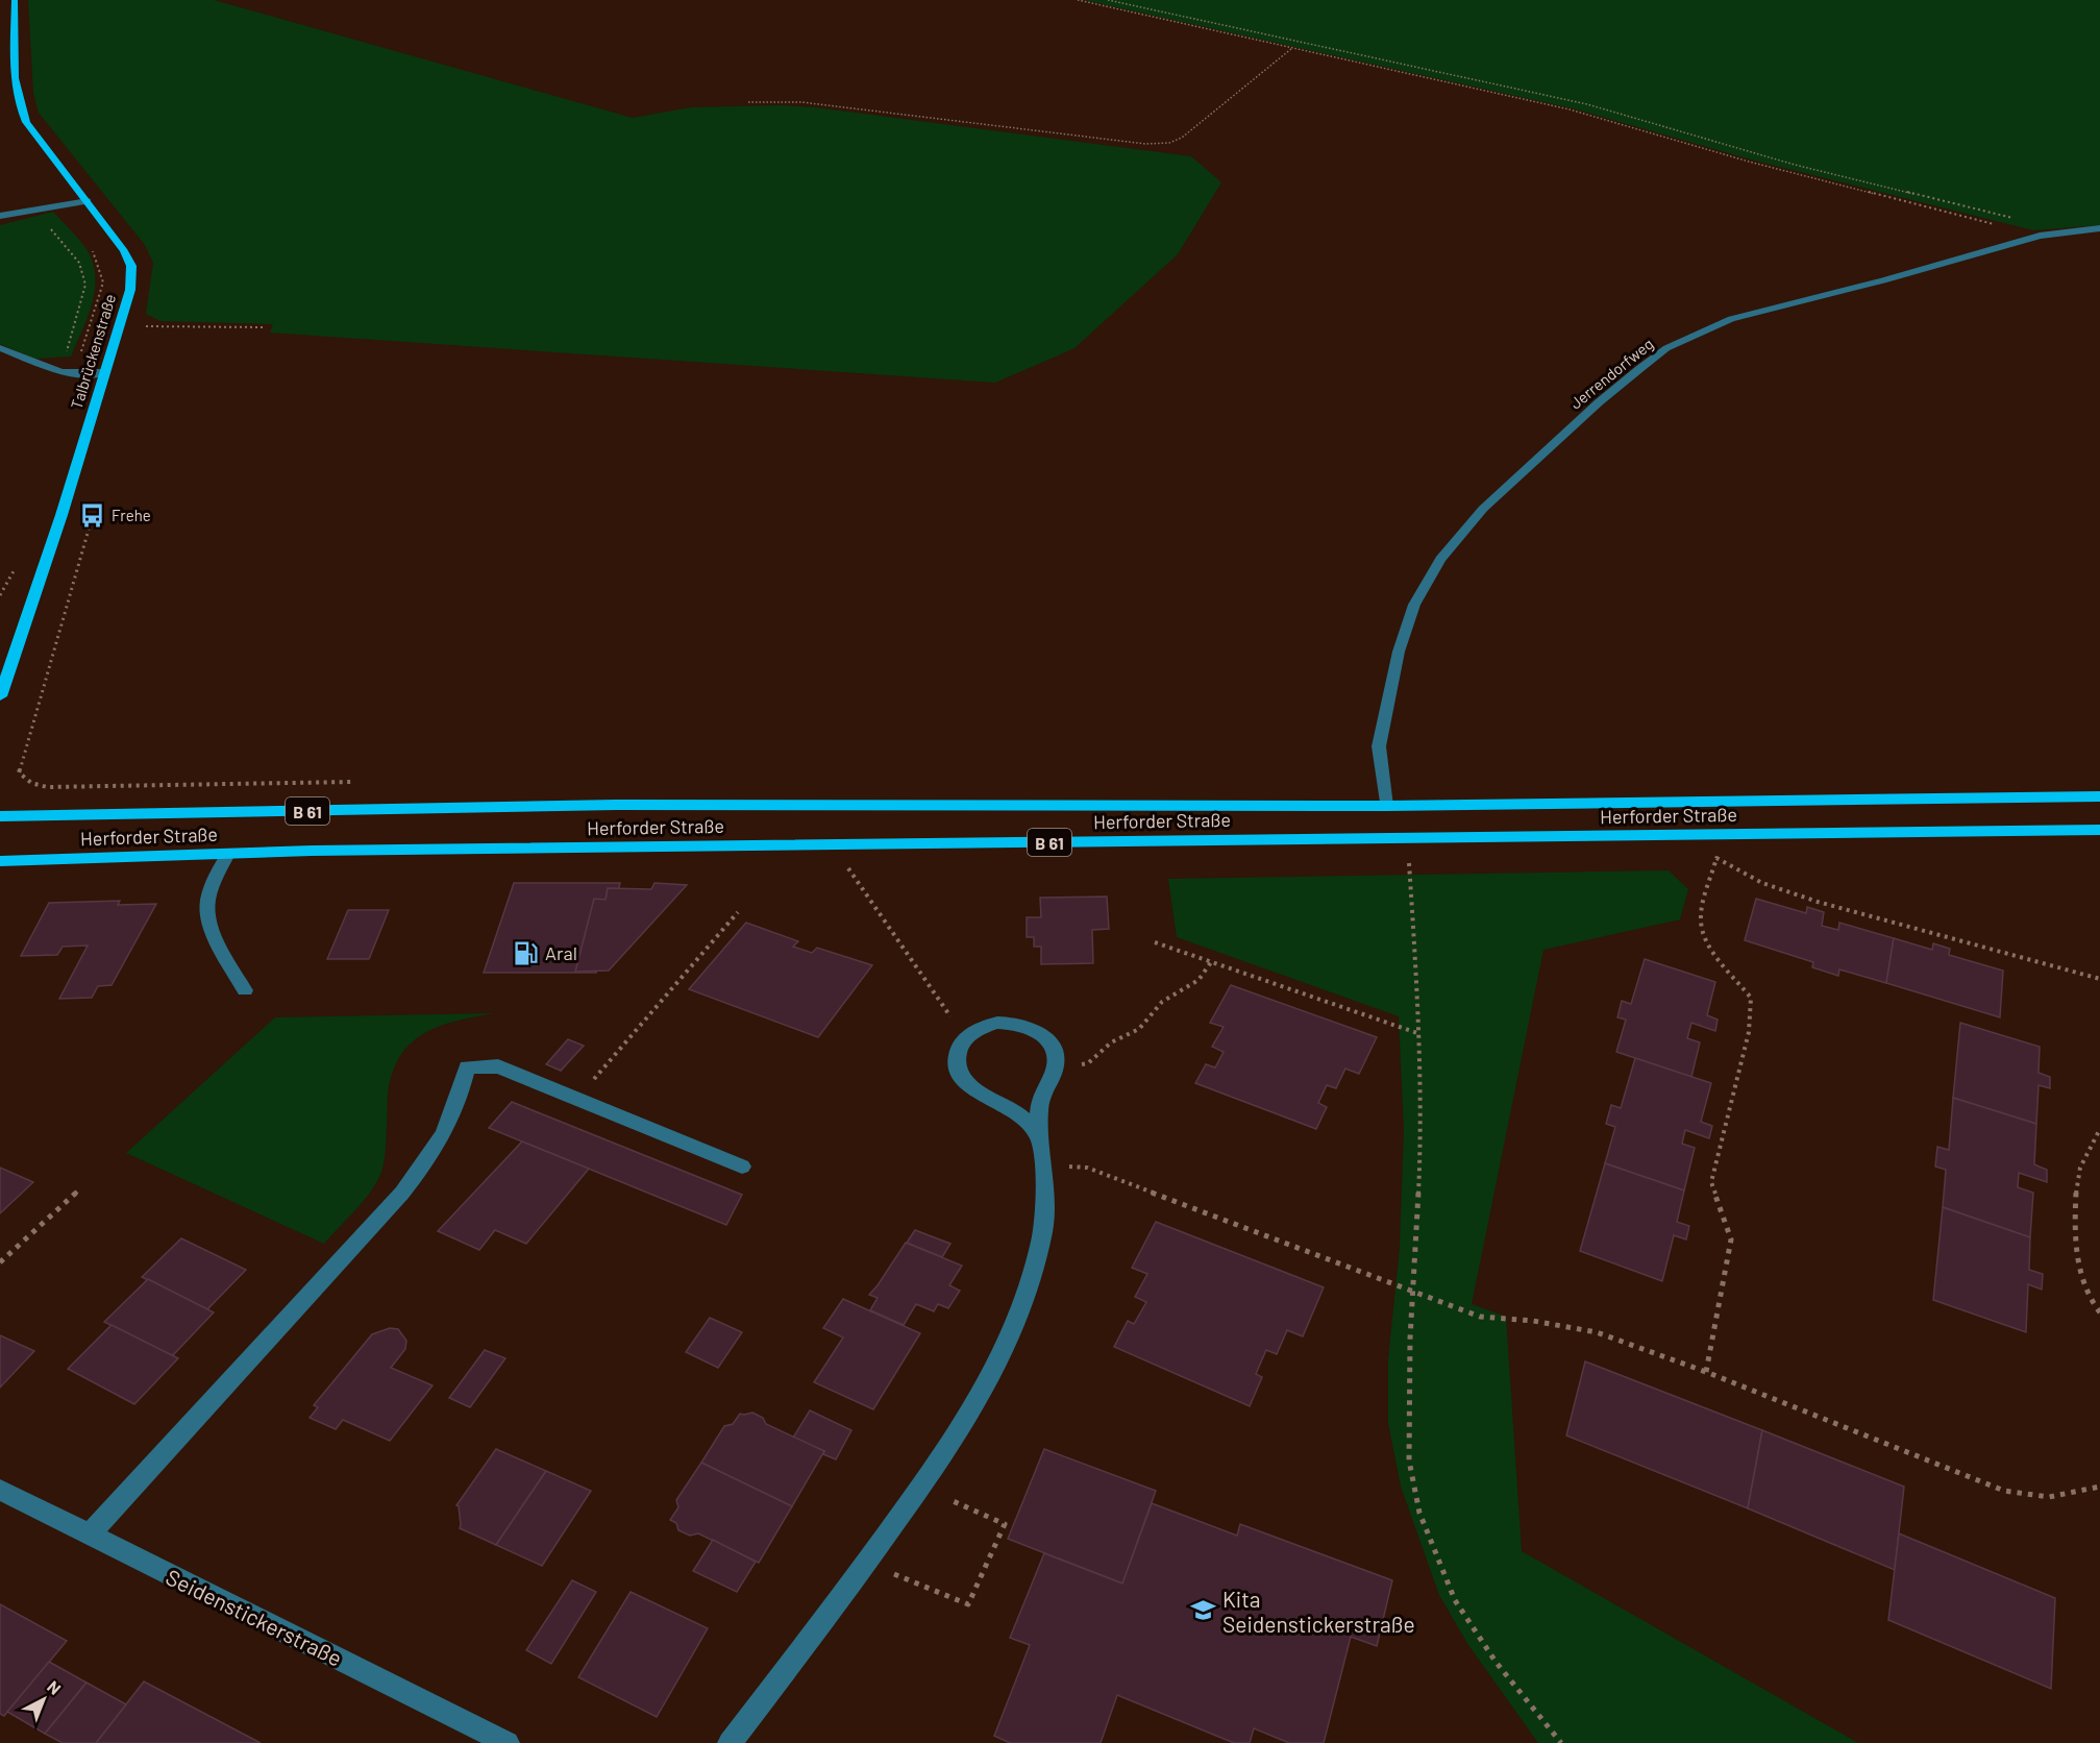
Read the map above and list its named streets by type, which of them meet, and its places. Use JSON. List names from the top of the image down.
{
  "streets": {
    "main road": ["Talbrückenstraße", "B 61", "Herforder Straße"],
    "street": ["Jerrendorfweg", "Seidenstickerstraße"]
  },
  "crossings": [
    ["Jerrendorfweg", "Herforder Straße"]
  ],
  "places": {
    "bus stop": ["Frehe"],
    "fuel station": ["Aral"],
    "school or university": ["Kita Seidenstickerstraße"]
  },
  "north": "top right"
}
